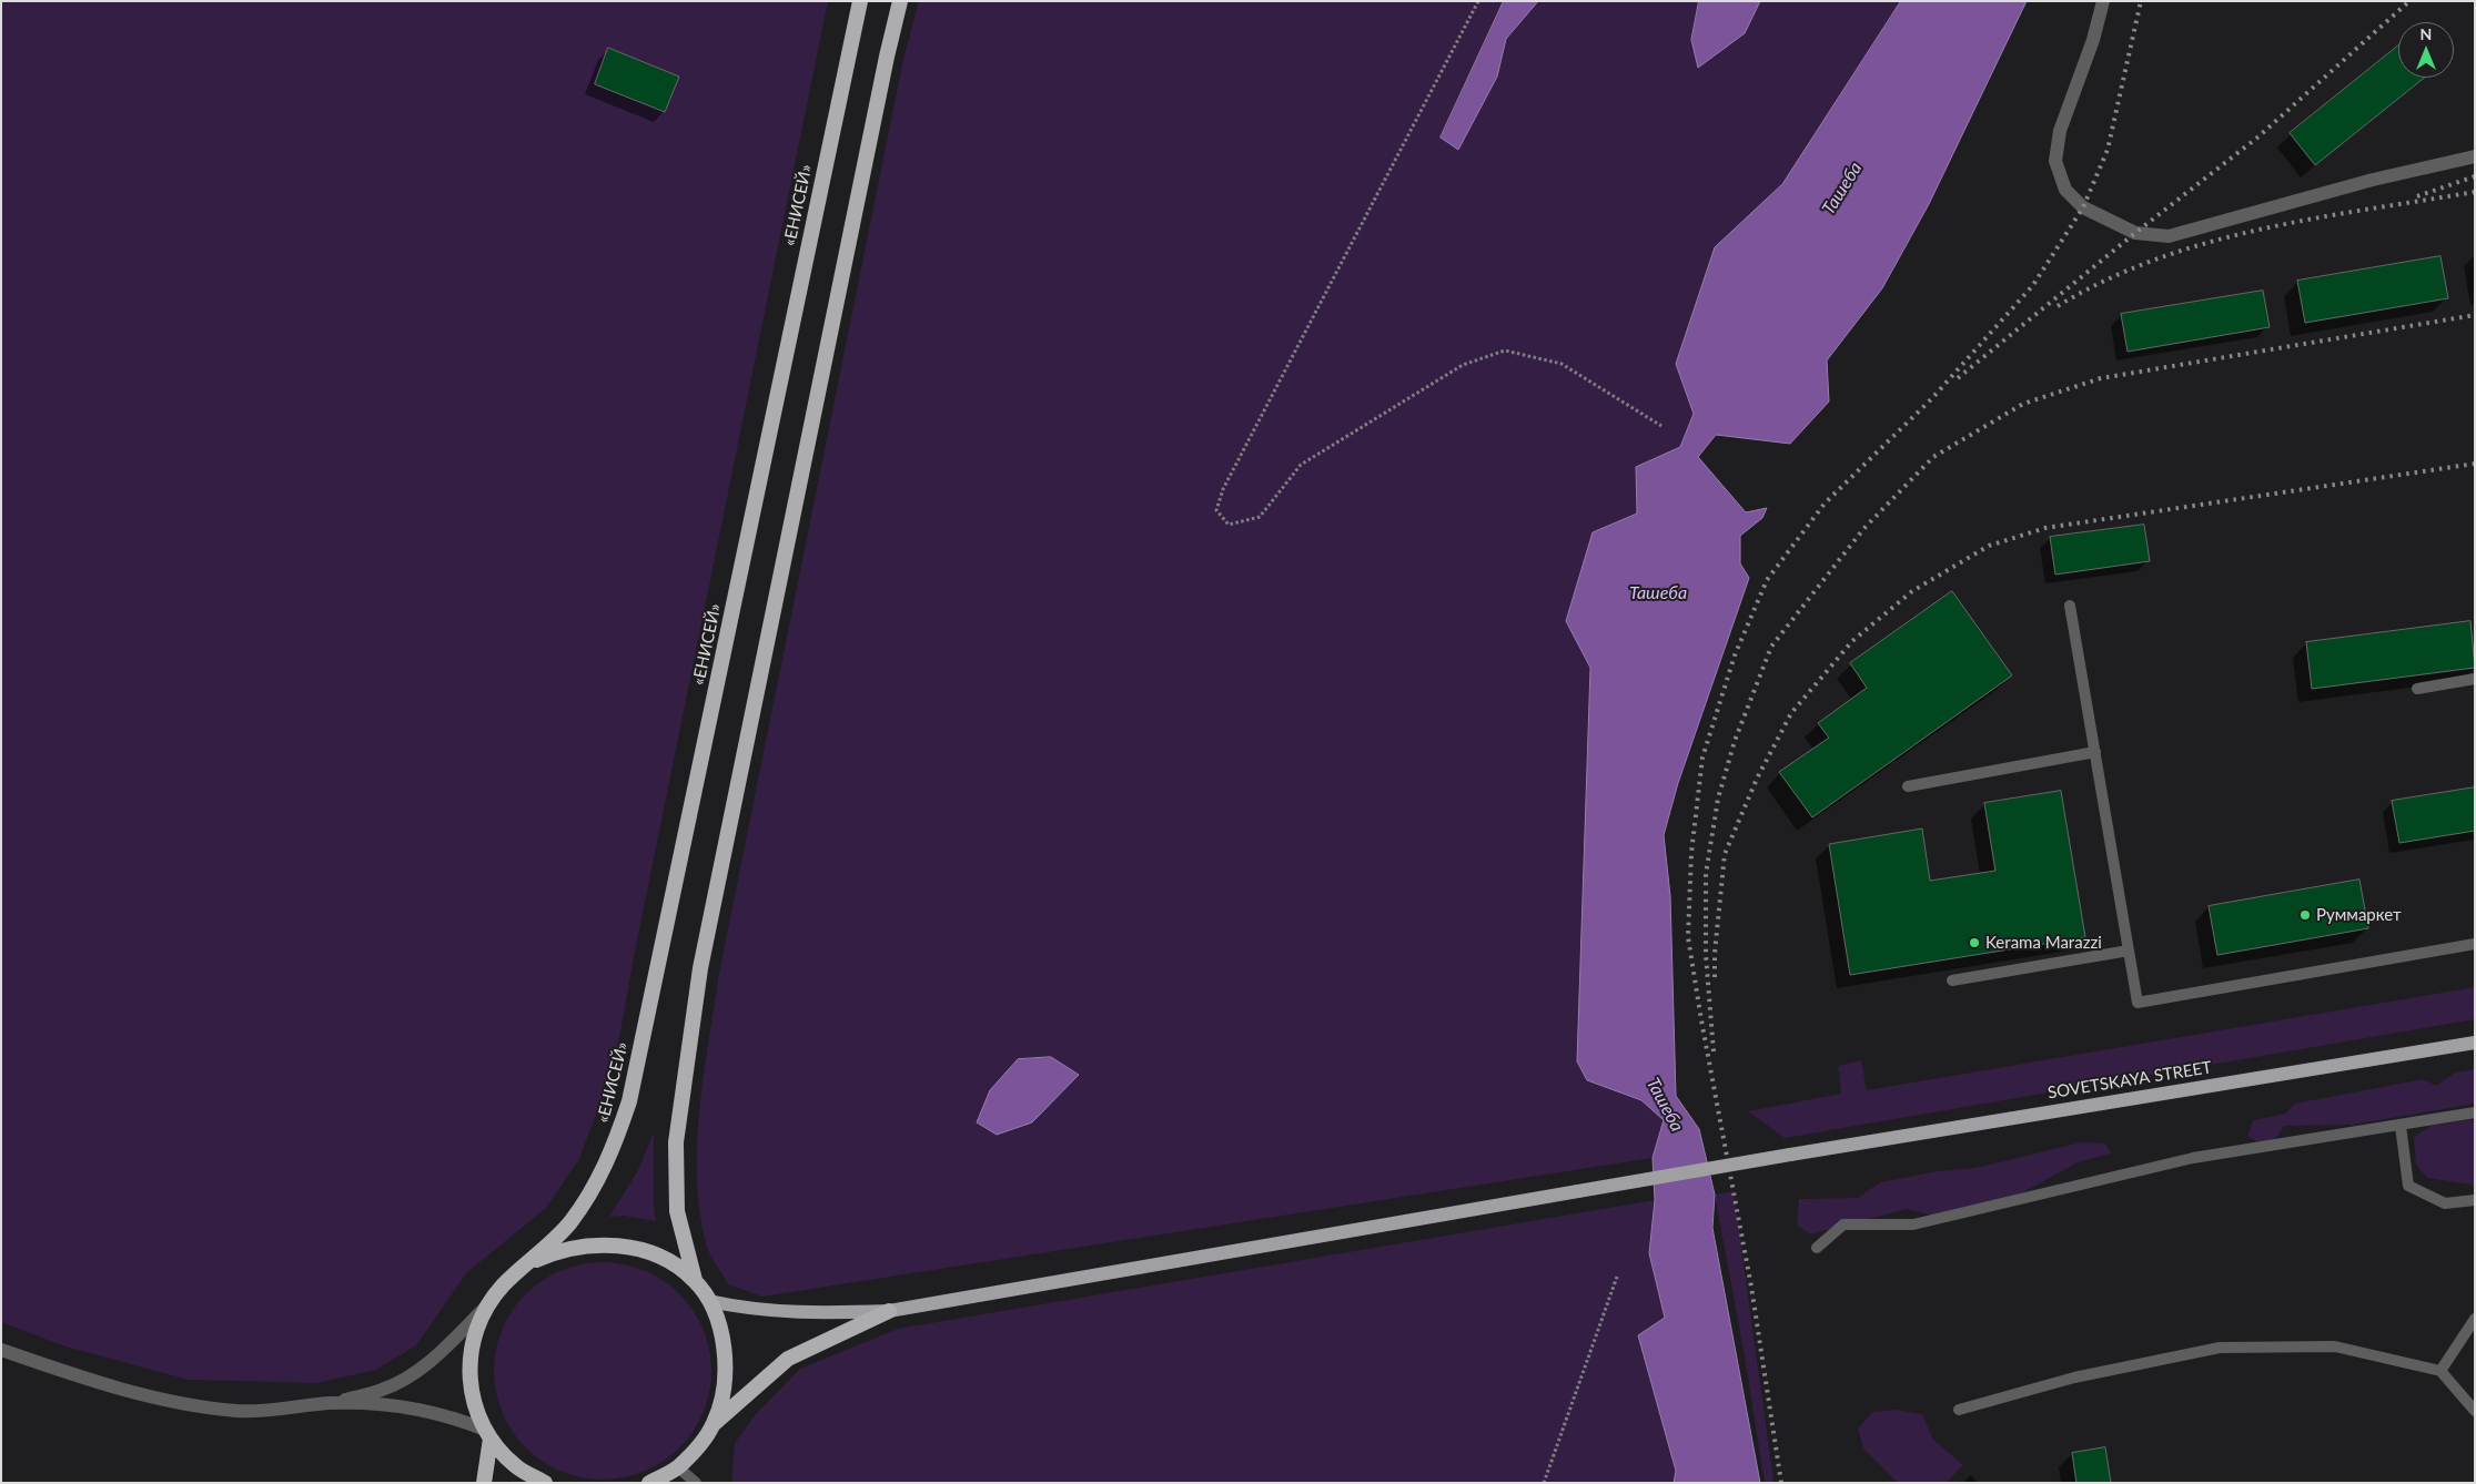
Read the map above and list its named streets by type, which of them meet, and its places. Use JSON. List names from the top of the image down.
{
  "streets": {
    "highway": ["«ЕНИСЕЙ»"],
    "main road": ["SOVETSKAYA STREET"]
  },
  "crossings": [
    ["«ЕНИСЕЙ»", "SOVETSKAYA STREET"]
  ],
  "water": ["Ташеба"],
  "places": ["Руммаркет", "Kerama Marazzi"],
  "north": "top"
}
